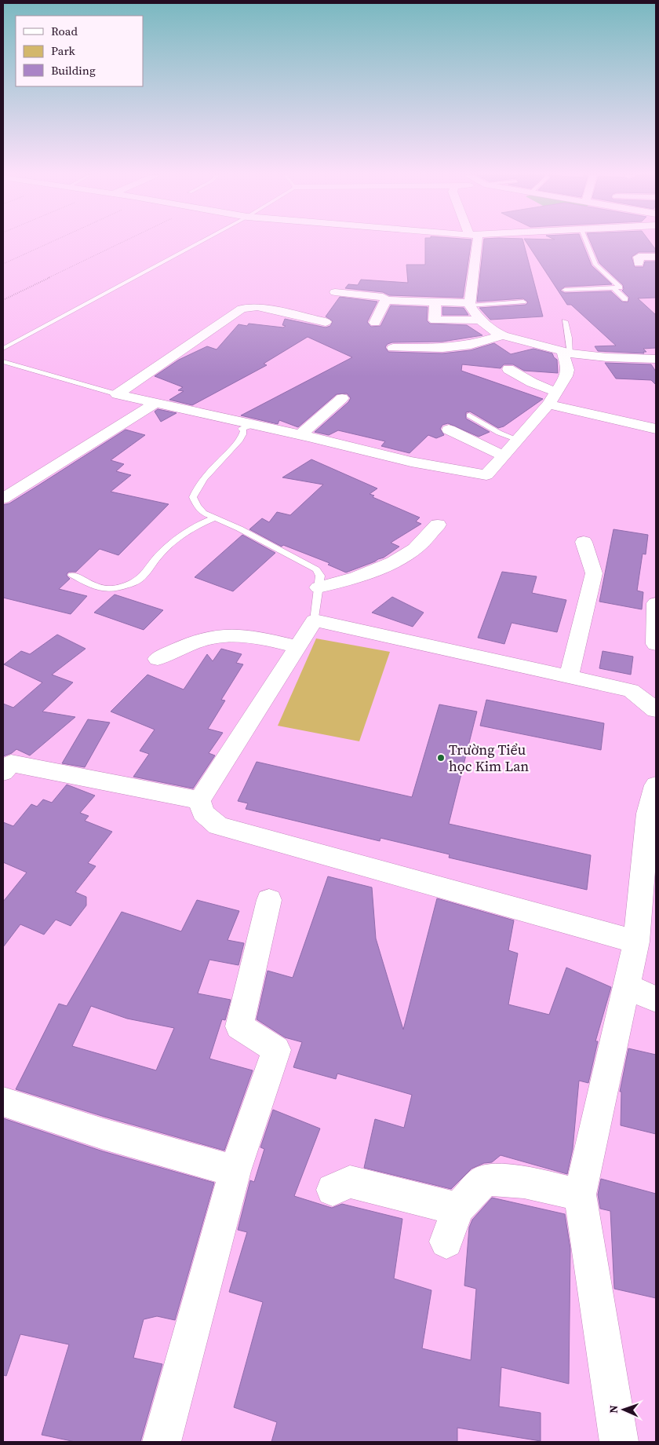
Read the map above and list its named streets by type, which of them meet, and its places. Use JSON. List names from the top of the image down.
{
  "places": ["Trường Tiểu học Kim Lan"],
  "legend": ["Road", "Park", "Building"],
  "north": "left"
}
